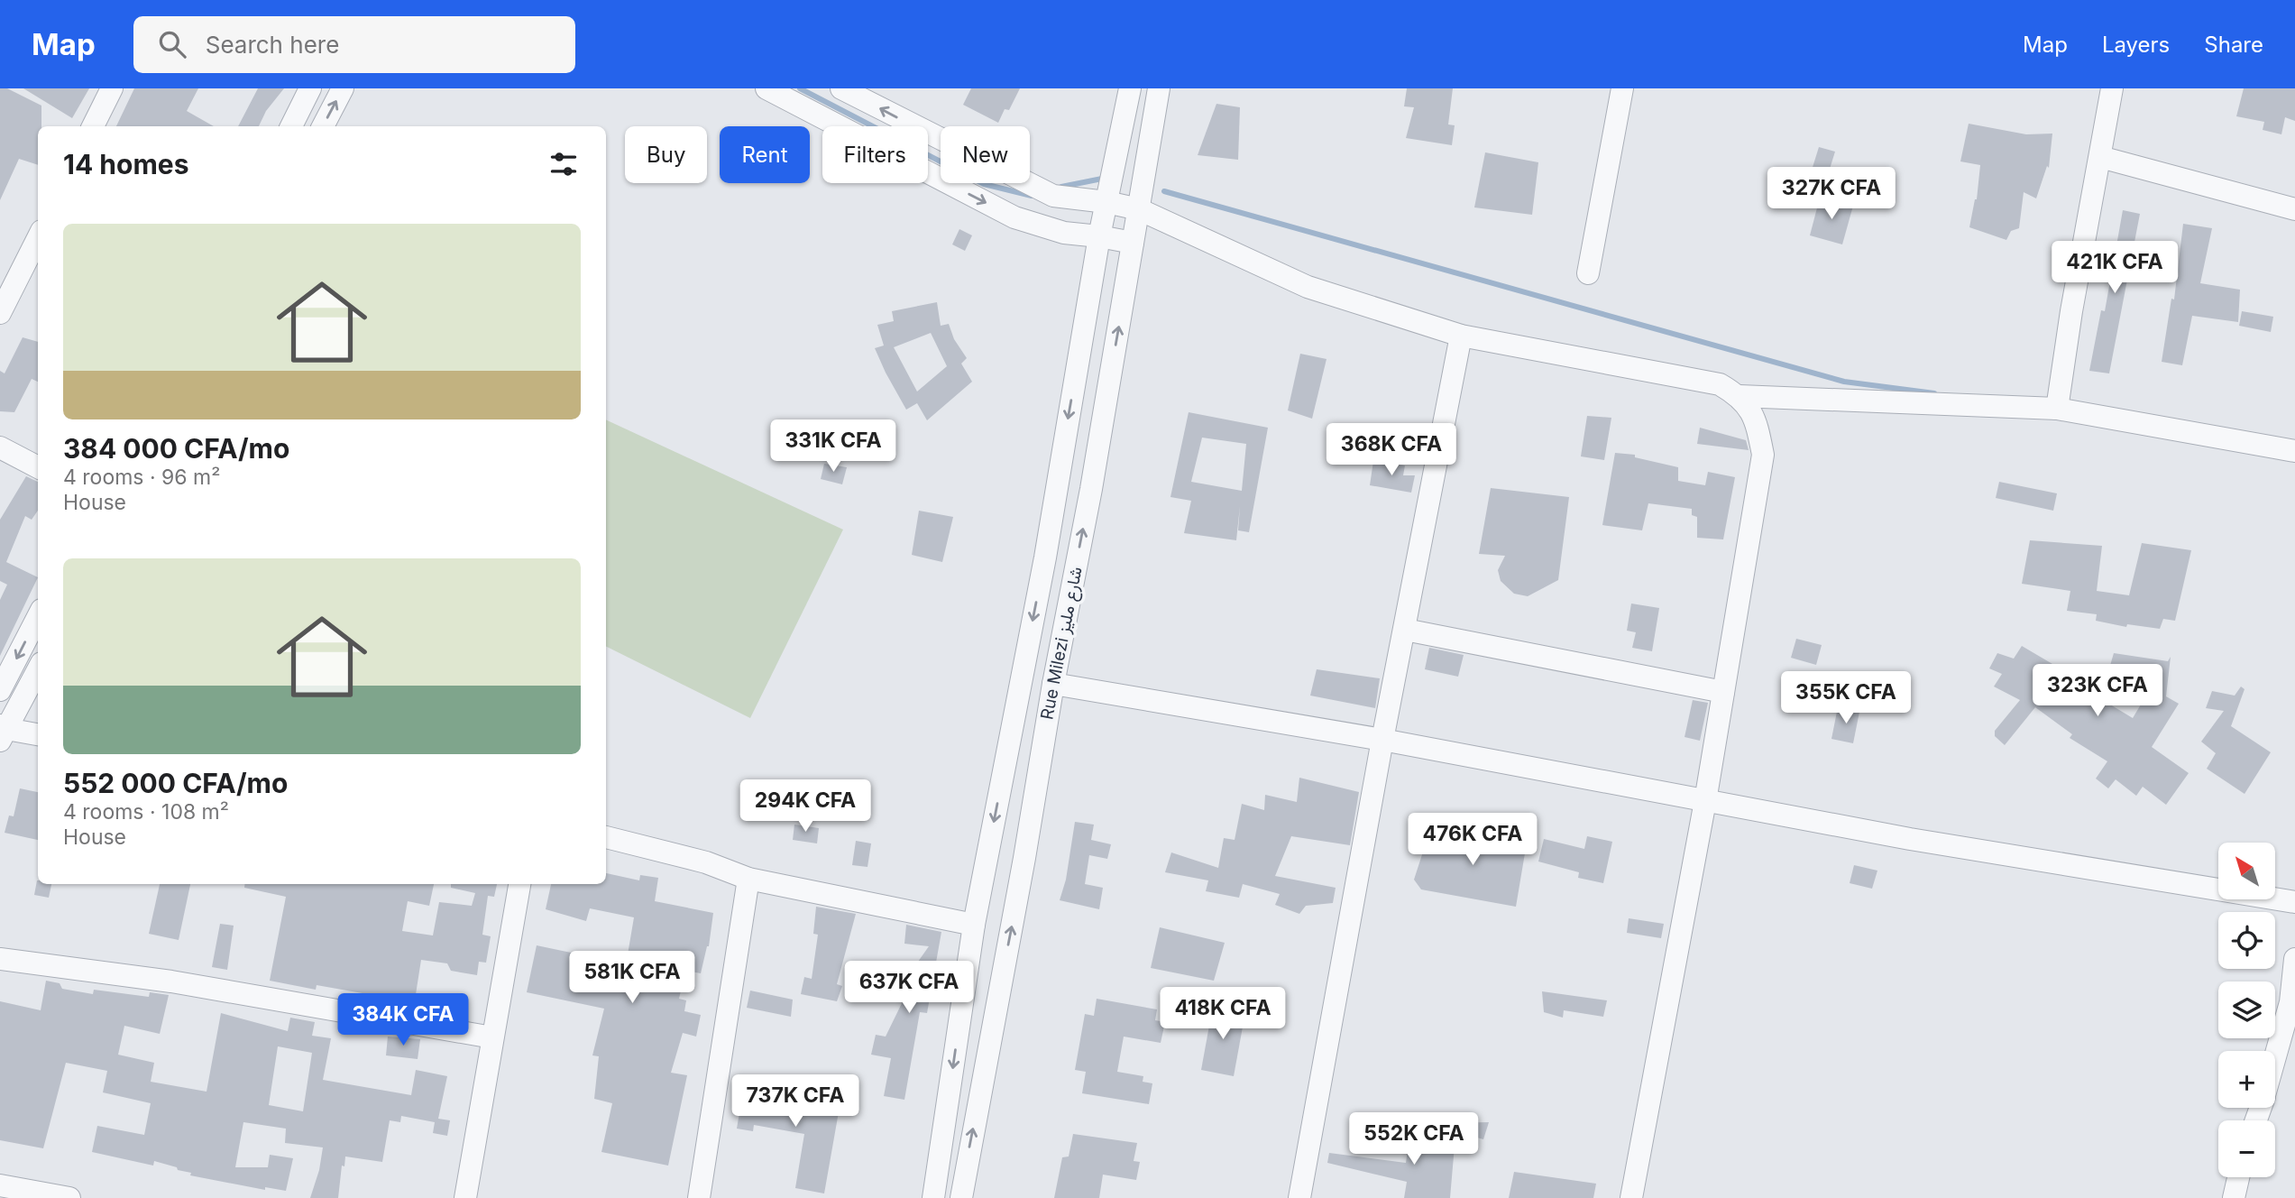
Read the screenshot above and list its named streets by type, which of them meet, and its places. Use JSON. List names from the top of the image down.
{
  "streets": {
    "street": ["Rue Milezi شارع مليز"]
  },
  "north": "top left",
  "page": {
    "header": "Map",
    "search": "Search here",
    "nav": ["Map", "Layers", "Share"],
    "chip": [
      "Buy",
      "Rent",
      "Filters",
      "New"
    ],
    "heading": "14 homes",
    "price": [
      "327K CFA",
      "421K CFA",
      "331K CFA",
      "368K CFA",
      "323K CFA",
      "355K CFA",
      "294K CFA",
      "476K CFA",
      "581K CFA",
      "637K CFA",
      "418K CFA",
      "384K CFA",
      "737K CFA",
      "552K CFA"
    ],
    "list": [
      {
        "name": "384 000 CFA/mo",
        "note": "4 rooms · 96 m² · House"
      },
      {
        "name": "552 000 CFA/mo",
        "note": "4 rooms · 108 m² · House"
      }
    ],
    "map_buttons": ["+", "−"]
  }
}
